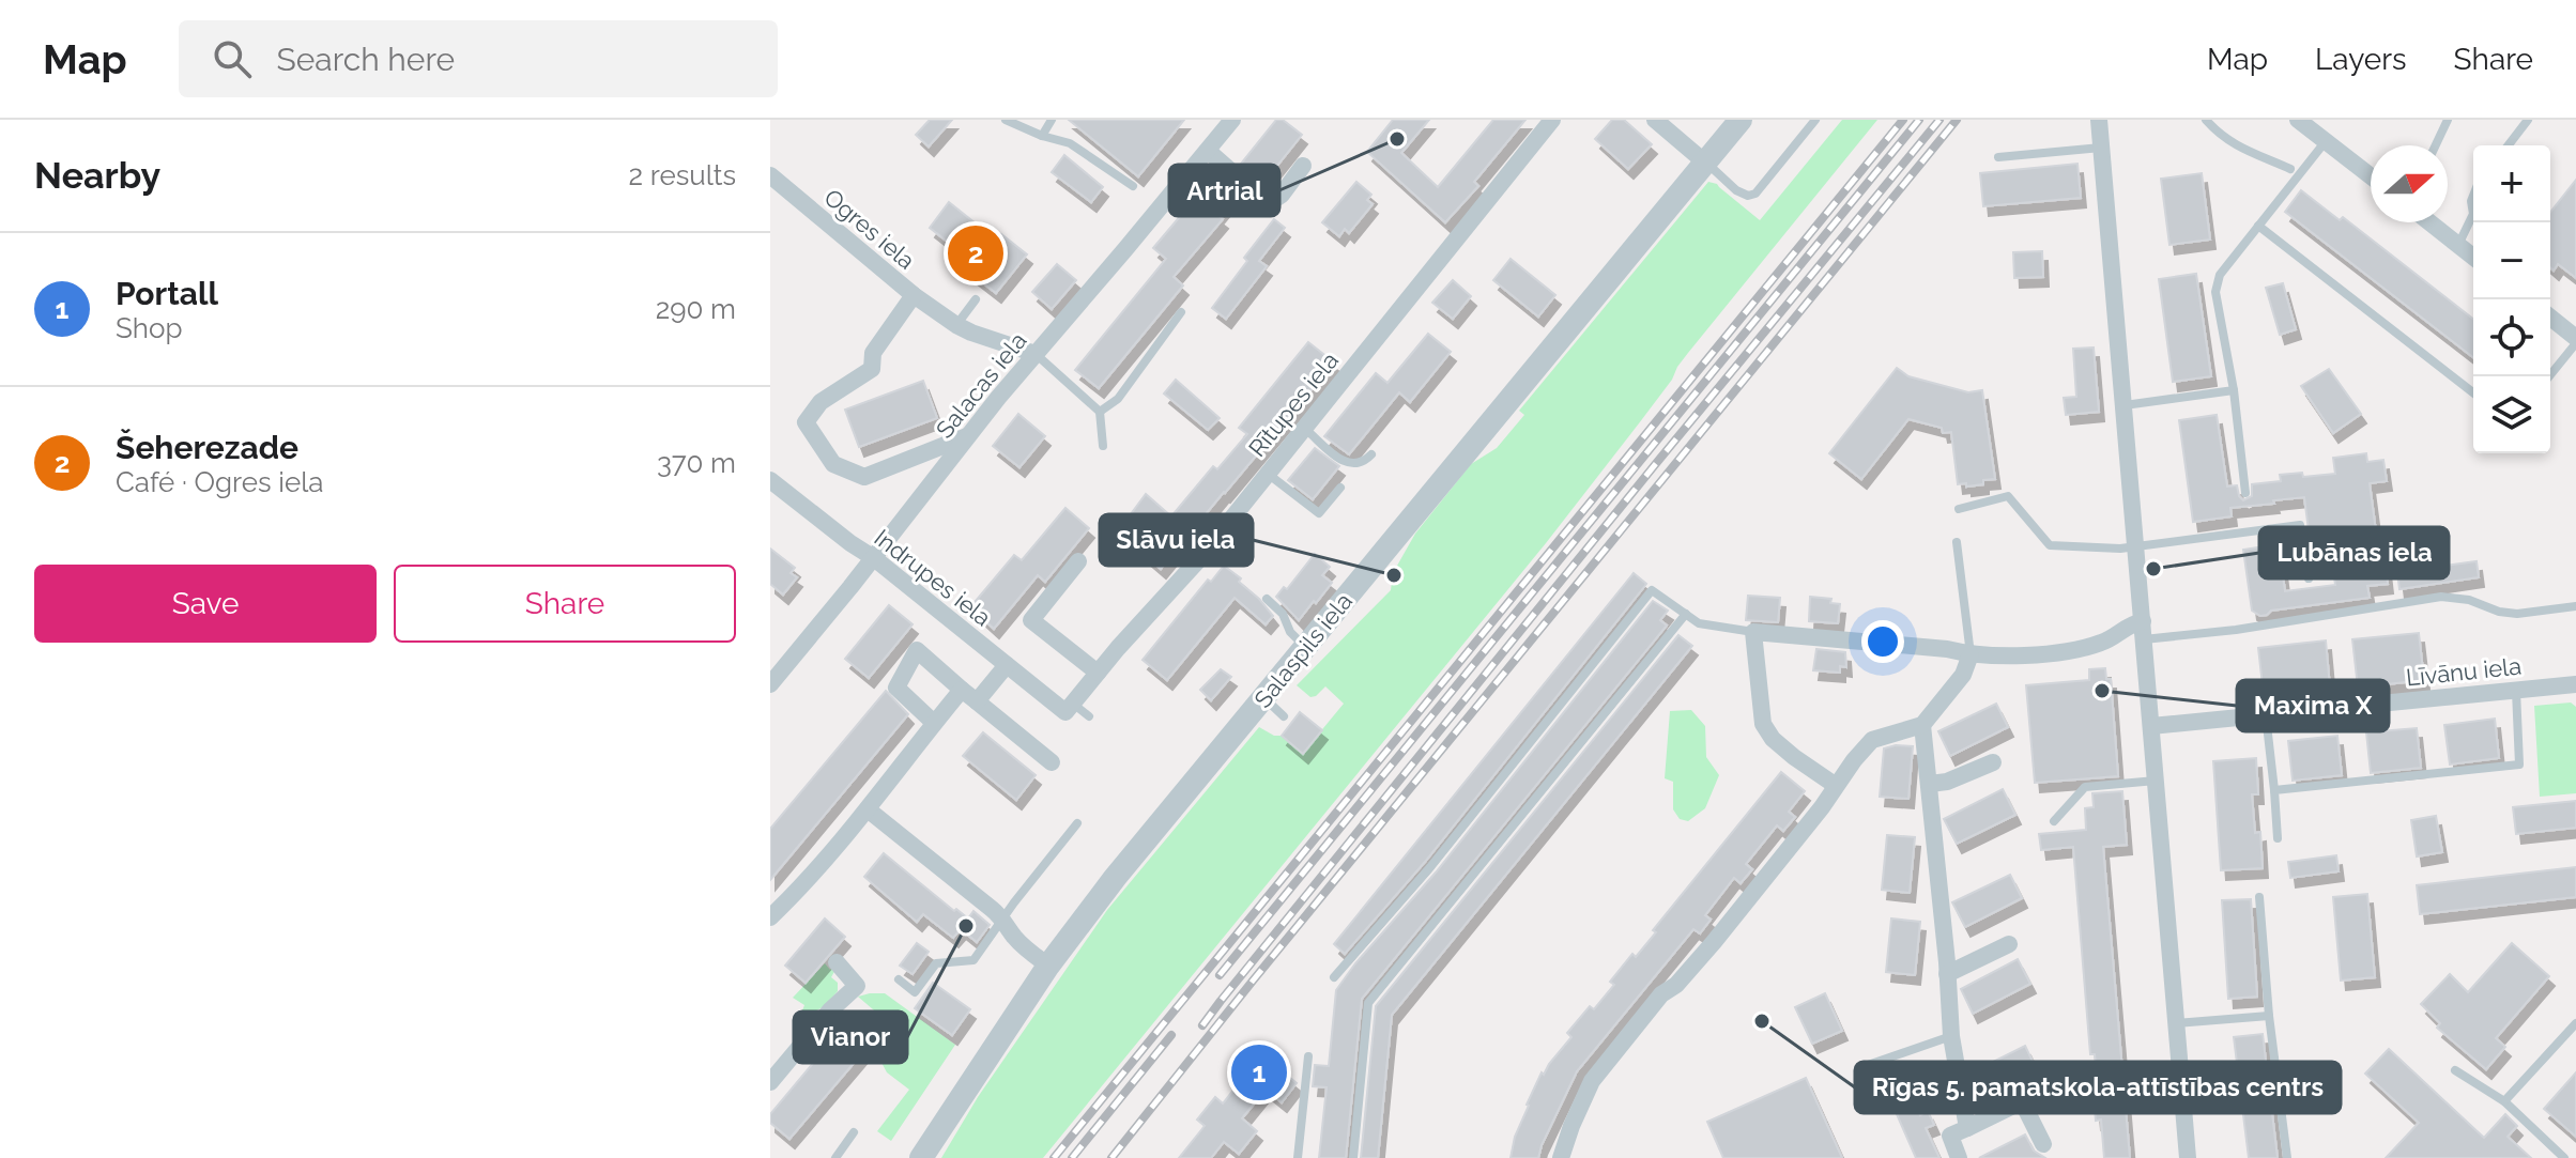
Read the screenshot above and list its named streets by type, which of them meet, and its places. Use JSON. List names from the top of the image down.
{
  "streets": {
    "street": [
      "Ogres iela",
      "Salacas iela",
      "Rītupes iela",
      "Indrupes iela",
      "Salaspils iela",
      "Līvānu iela"
    ]
  },
  "crossings": [
    ["Ogres iela", "Salacas iela"],
    ["Salacas iela", "Indrupes iela"],
    ["Rītupes iela", "Indrupes iela"]
  ],
  "places": [
    "Artrial",
    "Lubānas iela",
    "Slāvu iela",
    "Maxima X",
    "Vianor",
    "Rīgas 5. pamatskola-attīstības centrs"
  ],
  "north": "right",
  "page": {
    "header": "Map",
    "search": "Search here",
    "nav": ["Map", "Layers", "Share"],
    "heading": ["Nearby", "2 results"],
    "map_buttons": ["+", "−"],
    "pins": ["2", "1"],
    "list": [
      {
        "mark": "1",
        "name": "Portall",
        "note": "Shop",
        "value": "290 m"
      },
      {
        "mark": "2",
        "name": "Šeherezade",
        "note": "Café · Ogres iela",
        "value": "370 m"
      }
    ],
    "buttons": ["Save", "Share"]
  }
}
